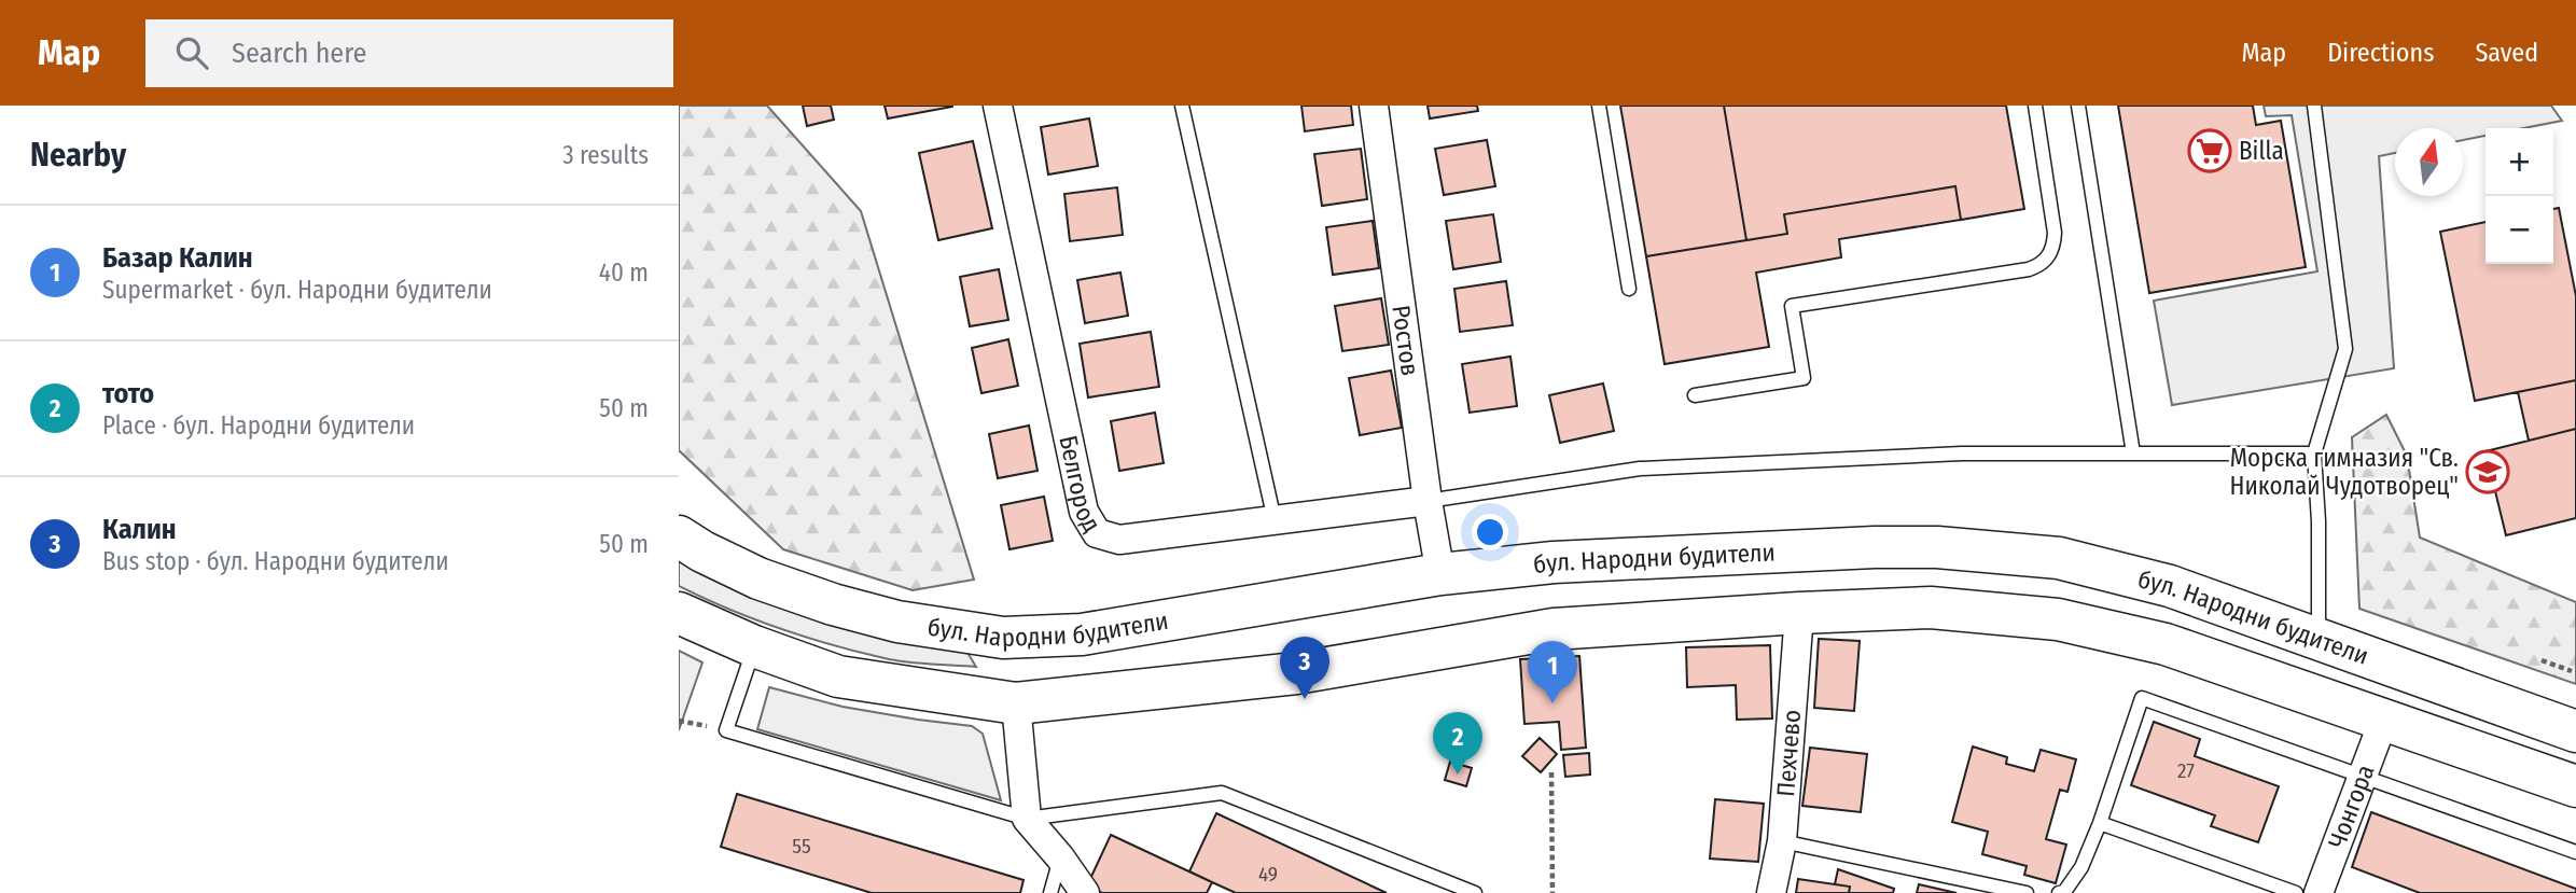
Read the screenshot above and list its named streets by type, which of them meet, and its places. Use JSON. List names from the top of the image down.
{
  "streets": {
    "main road": ["бул. Народни будители"],
    "street": [
      "Ростов",
      "Белгород",
      "Пехчево",
      "Чонгора"
    ]
  },
  "crossings": [
    ["Ростов", "Белгород"],
    ["Ростов", "бул. Народни будители"]
  ],
  "places": {
    "supermarket": ["Billa"],
    "school or university": ["Морска гимназия \"Св. Николай Чудотворец\""]
  },
  "house_numbers": ["27", "55", "49"],
  "north": "top",
  "page": {
    "header": "Map",
    "search": "Search here",
    "nav": ["Map", "Directions", "Saved"],
    "heading": ["Nearby", "3 results"],
    "map_buttons": ["+", "−"],
    "list": [
      {
        "mark": "1",
        "name": "Базар Калин",
        "note": "Supermarket · бул. Народни будители",
        "value": "40 m"
      },
      {
        "mark": "2",
        "name": "тото",
        "note": "Place · бул. Народни будители",
        "value": "50 m"
      },
      {
        "mark": "3",
        "name": "Калин",
        "note": "Bus stop · бул. Народни будители",
        "value": "50 m"
      }
    ],
    "pins": ["3", "1", "2"]
  }
}
